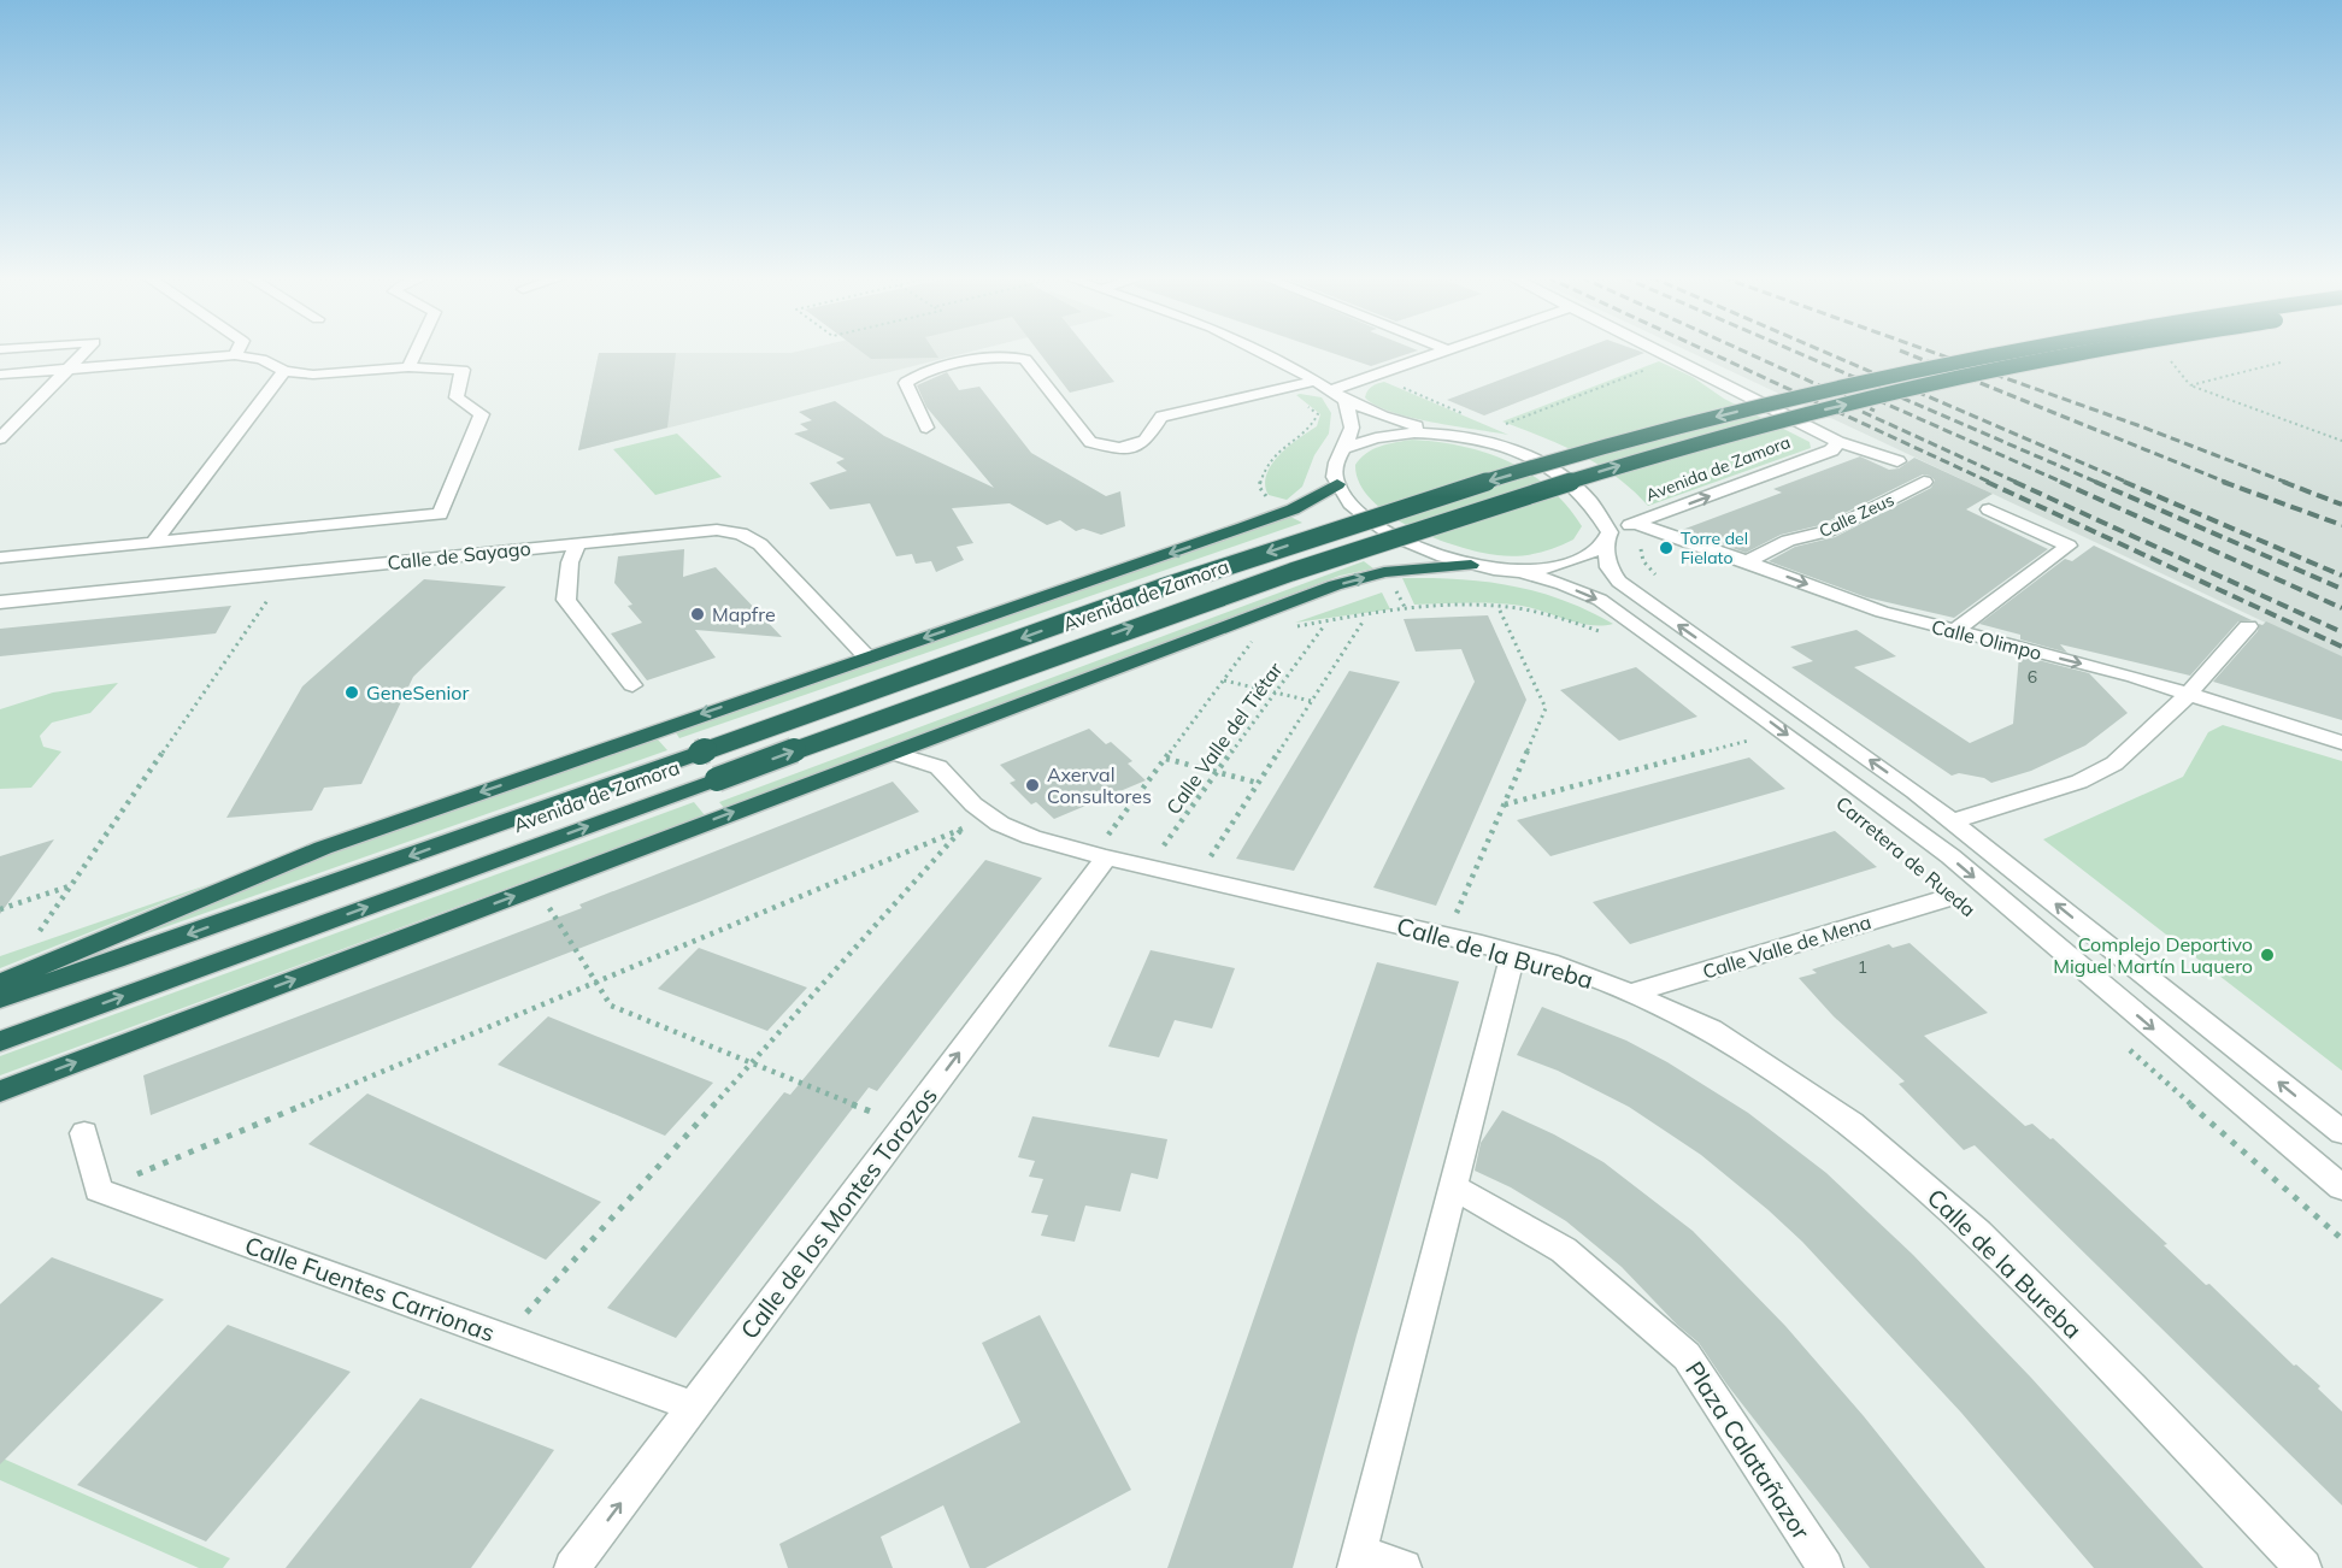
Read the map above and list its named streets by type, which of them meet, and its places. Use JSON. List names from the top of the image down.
{
  "streets": {
    "highway": ["Avenida de Zamora"],
    "street": [
      "Calle Zeus",
      "Calle de Sayago",
      "Calle Olimpo",
      "Carretera de Rueda",
      "Calle Valle de Mena",
      "Calle de la Bureba",
      "Calle de los Montes Torozos",
      "Calle Fuentes Carrionas",
      "Plaza Calatañazor"
    ],
    "path": ["Calle Valle del Tiétar"]
  },
  "crossings": [
    ["Avenida de Zamora", "Calle Olimpo"],
    ["Avenida de Zamora", "Carretera de Rueda"],
    ["Calle Zeus", "Calle Olimpo"],
    ["Calle Valle del Tiétar", "Calle de la Bureba"],
    ["Calle Valle de Mena", "Calle de la Bureba"],
    ["Calle de la Bureba", "Calle de los Montes Torozos"],
    ["Calle de los Montes Torozos", "Calle Fuentes Carrionas"]
  ],
  "one_way": ["Calle de los Montes Torozos"],
  "places": [
    "Torre del Fielato",
    "Mapfre",
    "GeneSenior",
    "Axerval Consultores",
    "Complejo Deportivo Miguel Martín Luquero"
  ],
  "house_numbers": ["6", "1"]
}
